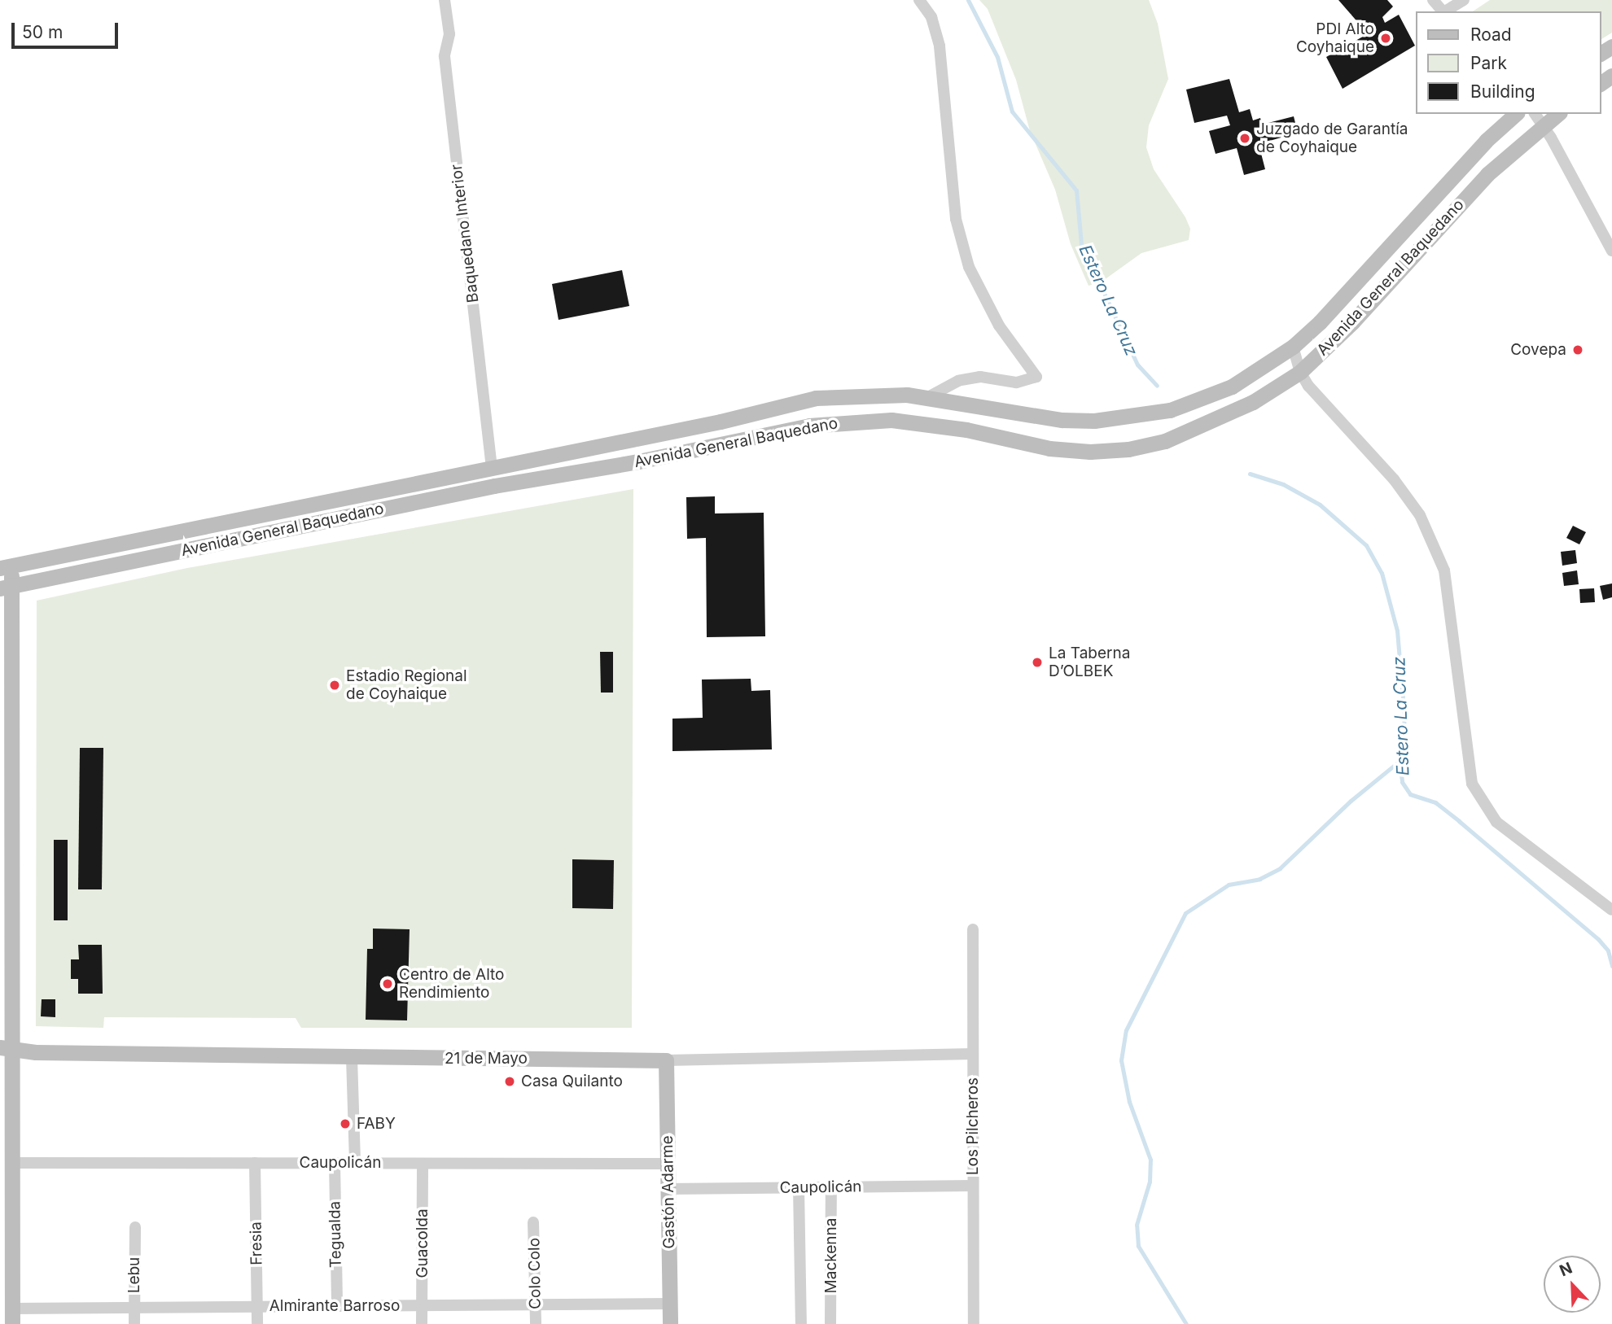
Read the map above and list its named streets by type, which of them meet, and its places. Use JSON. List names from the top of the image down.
{
  "streets": {
    "main road": ["Avenida General Baquedano", "21 de Mayo", "Gastón Adarme"],
    "street": [
      "Baquedano Interior",
      "Los Pilcheros",
      "Caupolicán",
      "Tegualda",
      "Fresia",
      "Guacolda",
      "Mackenna",
      "Colo Colo",
      "Lebu",
      "Almirante Barroso"
    ]
  },
  "crossings": [
    ["Baquedano Interior", "Avenida General Baquedano"],
    ["21 de Mayo", "Los Pilcheros"],
    ["21 de Mayo", "Gastón Adarme"],
    ["Los Pilcheros", "Caupolicán"],
    ["Caupolicán", "Gastón Adarme"],
    ["Caupolicán", "Tegualda"],
    ["Caupolicán", "Fresia"],
    ["Caupolicán", "Guacolda"],
    ["Caupolicán", "Mackenna"],
    ["Gastón Adarme", "Almirante Barroso"],
    ["Tegualda", "Almirante Barroso"],
    ["Fresia", "Almirante Barroso"],
    ["Guacolda", "Almirante Barroso"],
    ["Colo Colo", "Almirante Barroso"],
    ["Lebu", "Almirante Barroso"]
  ],
  "water": ["Estero La Cruz"],
  "places": [
    "PDI Alto Coyhaique",
    "Juzgado de Garantía de Coyhaique",
    "Covepa",
    "La Taberna D’OLBEK",
    "Estadio Regional de Coyhaique",
    "Centro de Alto Rendimiento",
    "Casa Quilanto",
    "FABY"
  ],
  "legend": ["Road", "Park", "Building"],
  "scale_bar": "50 m",
  "north": "top left"
}
